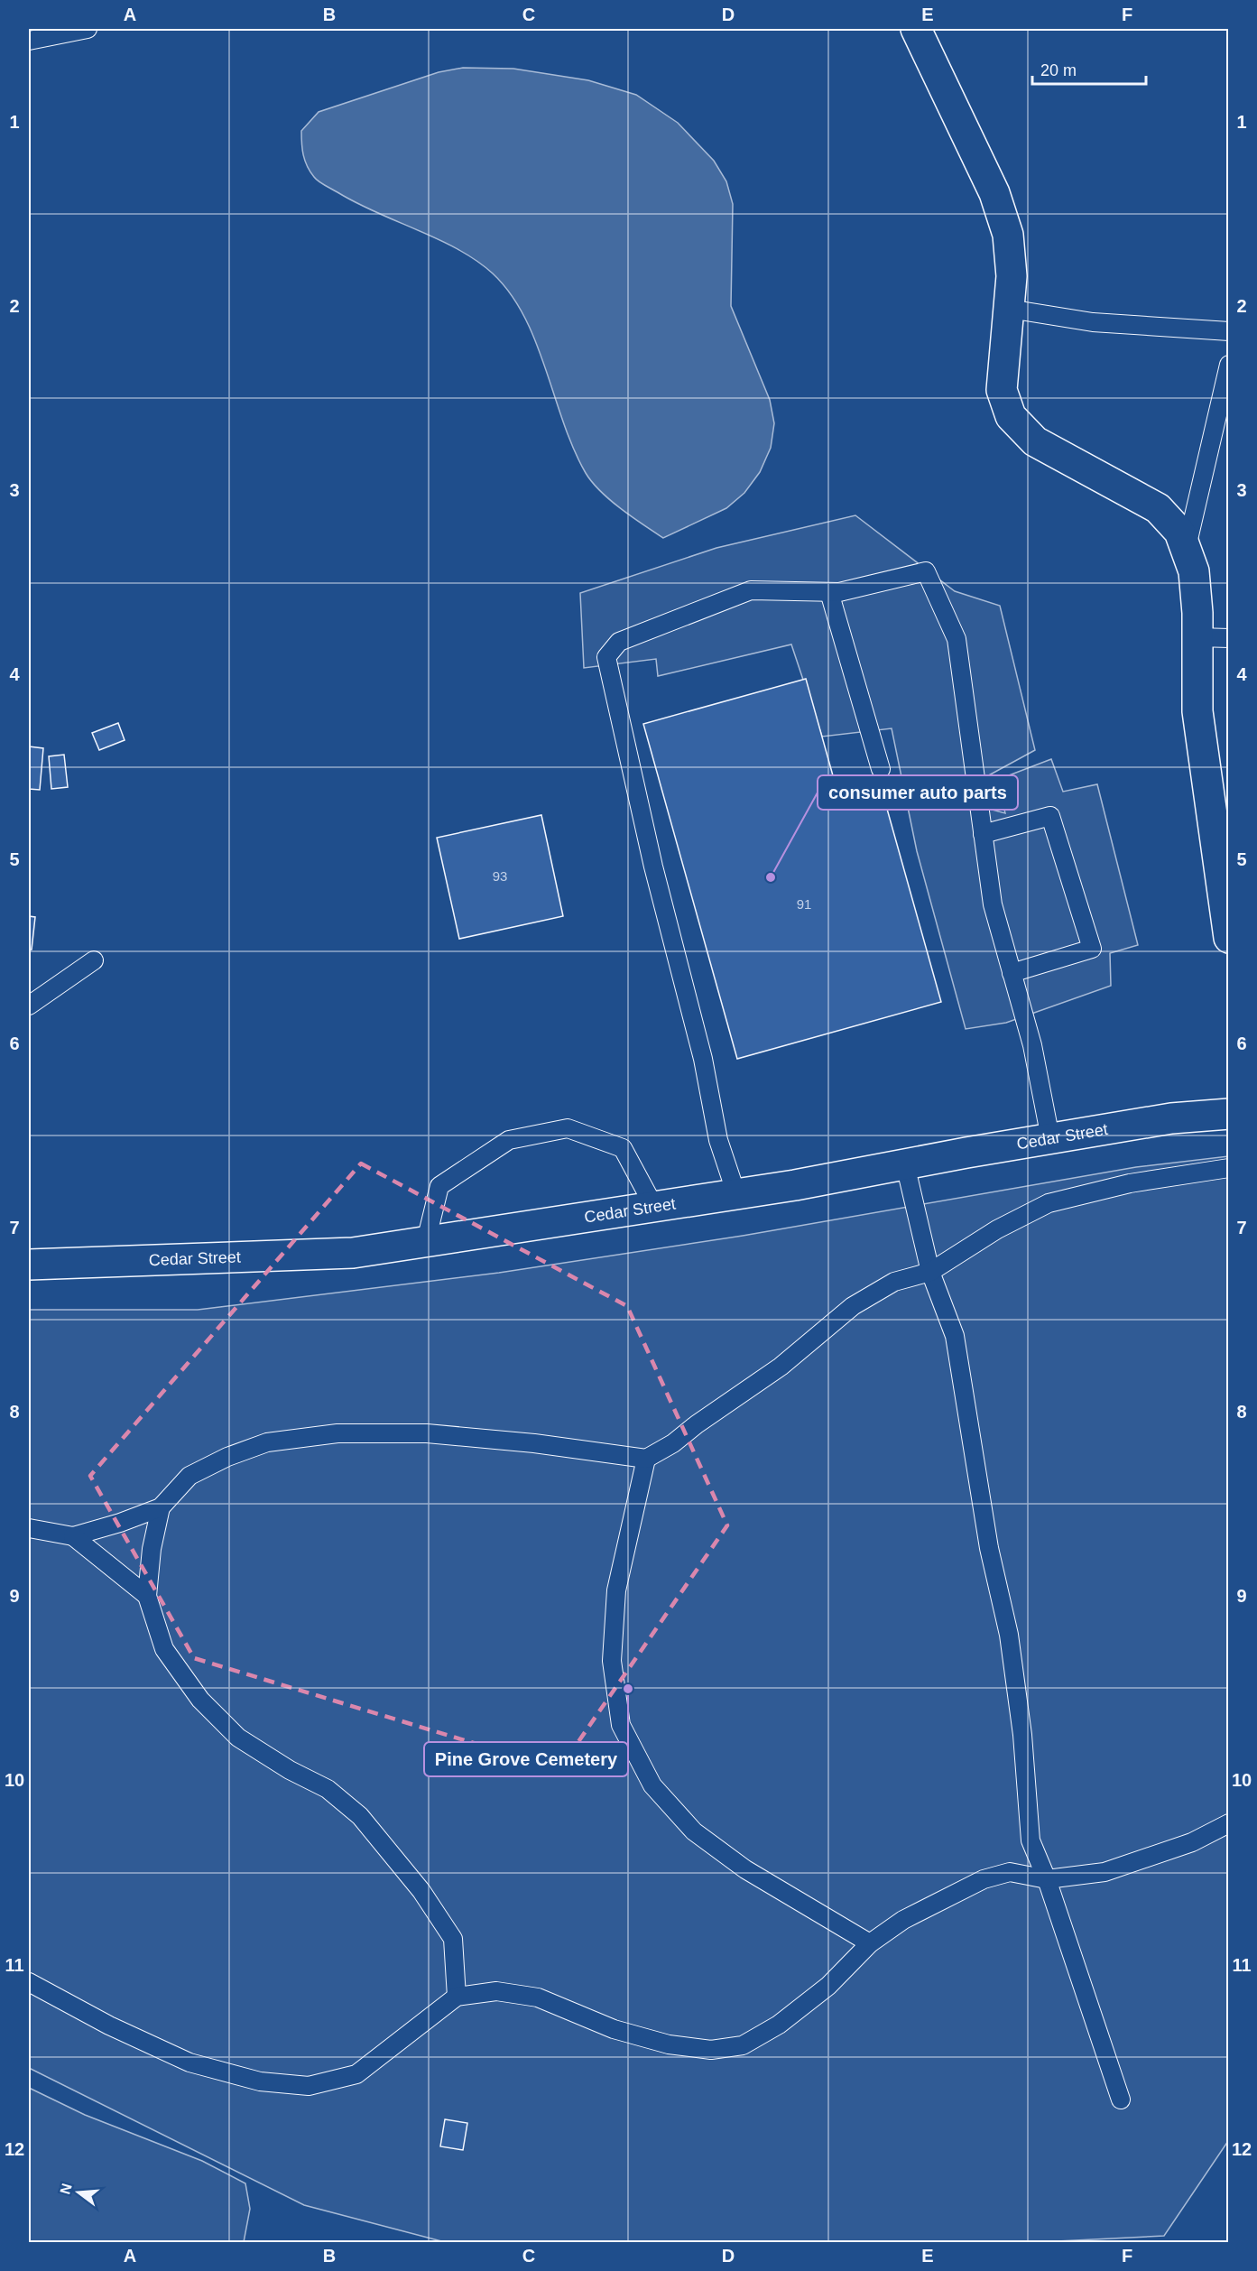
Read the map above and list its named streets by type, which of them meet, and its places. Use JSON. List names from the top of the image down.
{
  "streets": {
    "main road": ["Cedar Street"]
  },
  "places": ["consumer auto parts", "Pine Grove Cemetery"],
  "house_numbers": ["93", "91"],
  "scale_bar": "20 m",
  "north": "left",
  "grid": {
    "columns": [
      "A",
      "B",
      "C",
      "D",
      "E",
      "F"
    ],
    "rows": [
      "1",
      "2",
      "3",
      "4",
      "5",
      "6",
      "7",
      "8",
      "9",
      "10",
      "11",
      "12"
    ]
  }
}
